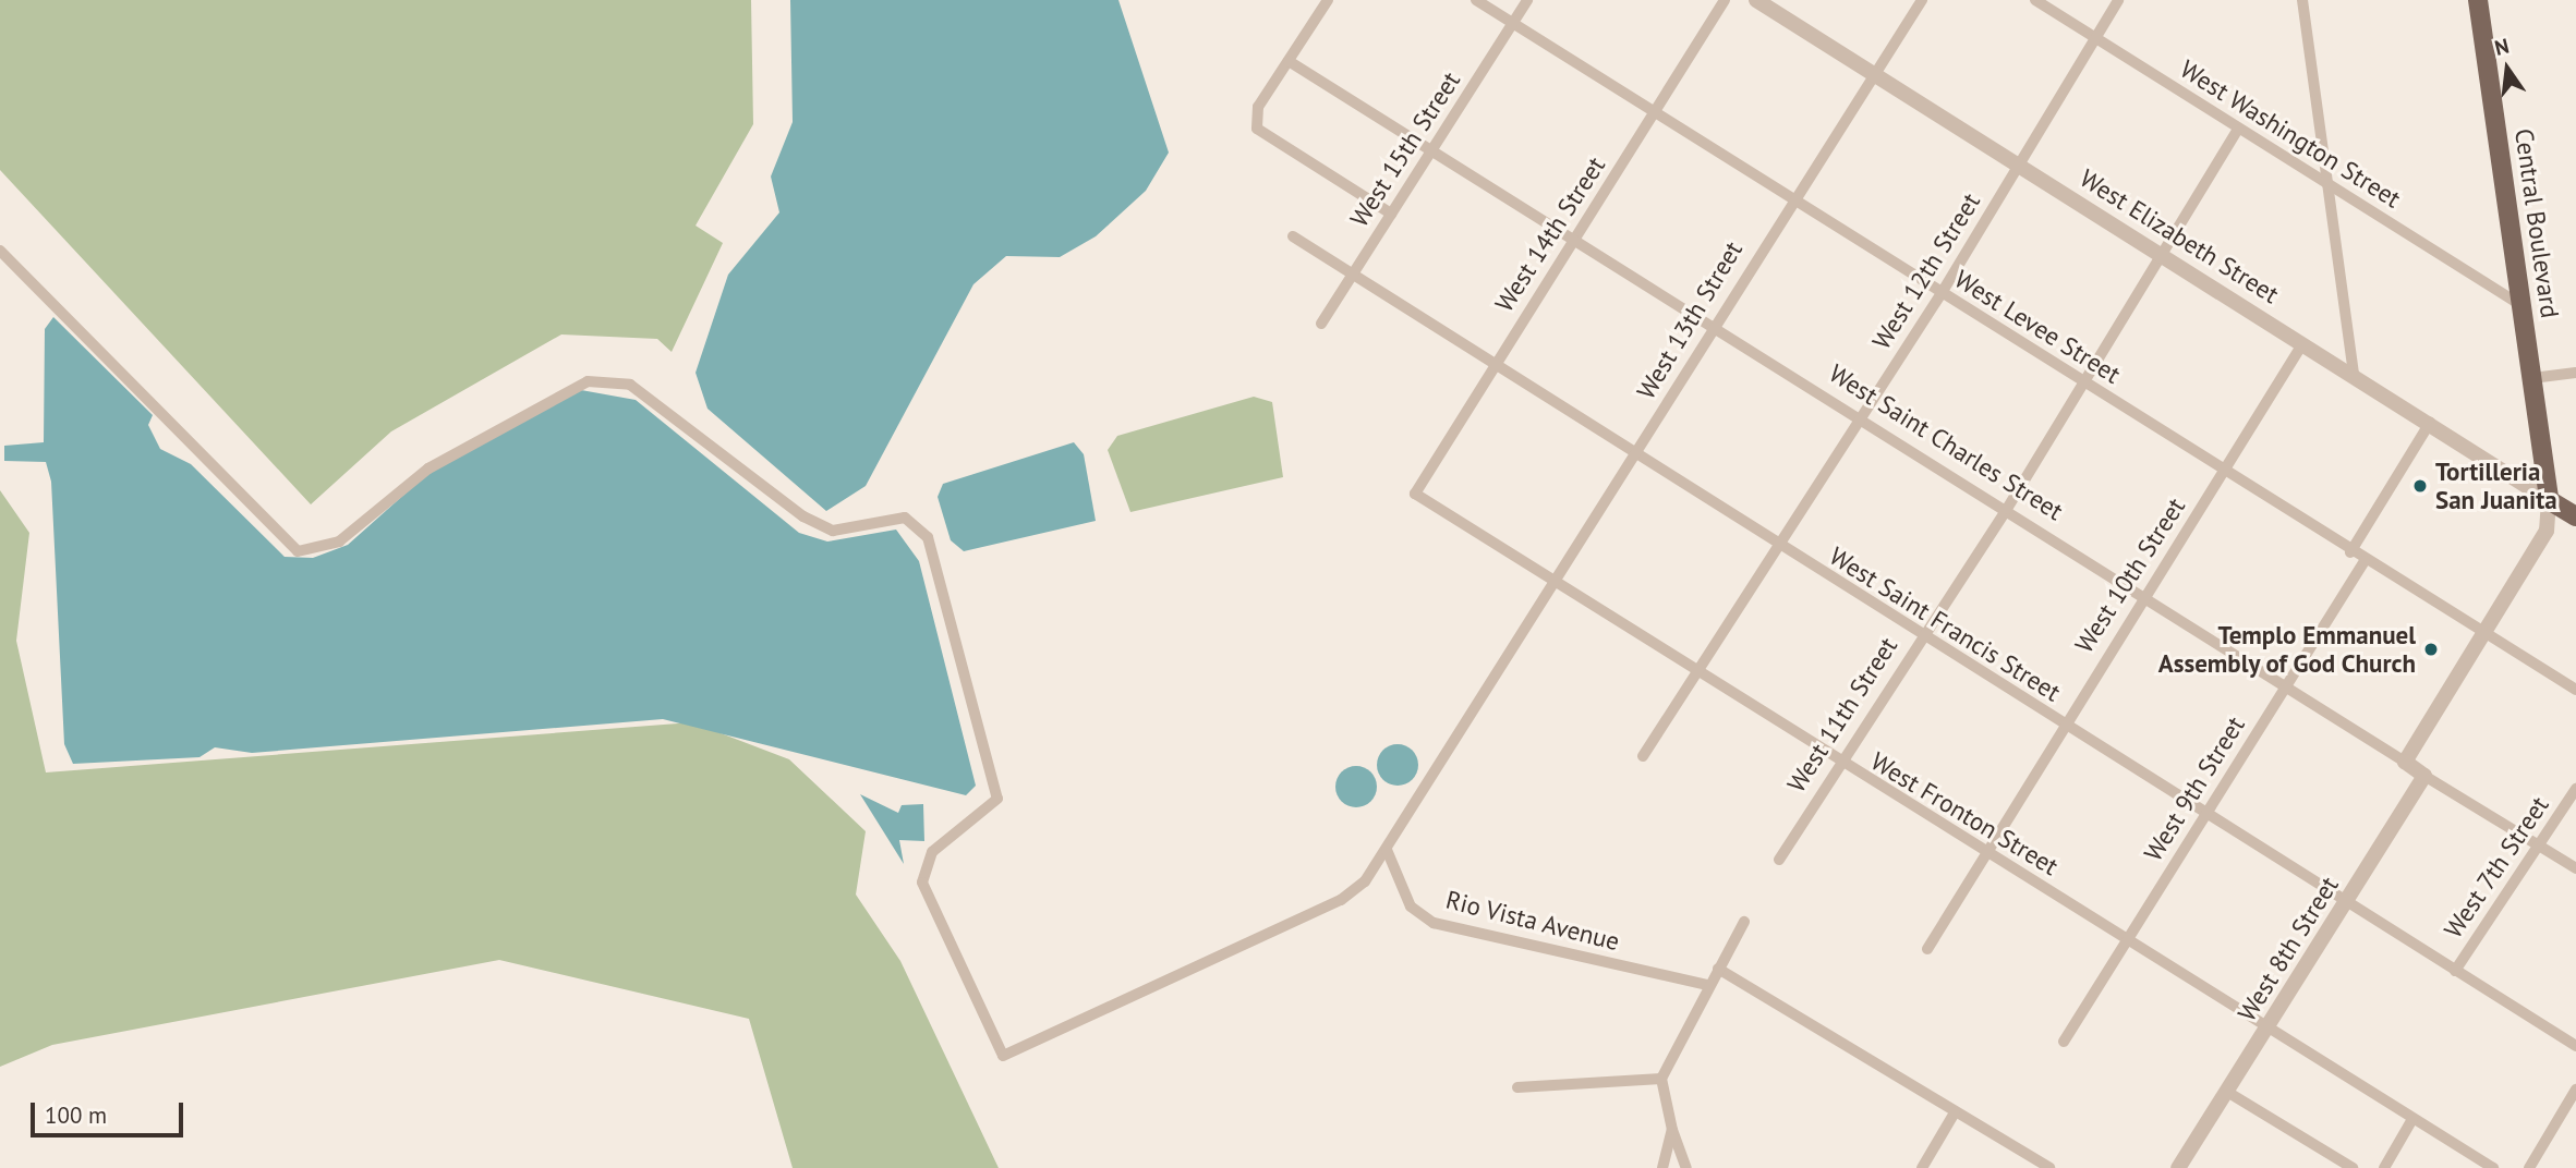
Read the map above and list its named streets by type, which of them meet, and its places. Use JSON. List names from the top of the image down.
{
  "streets": {
    "main road": ["Central Boulevard", "West Elizabeth Street"],
    "street": [
      "West Washington Street",
      "West 15th Street",
      "West 14th Street",
      "West 12th Street",
      "West 13th Street",
      "West Levee Street",
      "West Saint Charles Street",
      "West 10th Street",
      "West Saint Francis Street",
      "West 11th Street",
      "West 9th Street",
      "West Fronton Street",
      "West 7th Street",
      "Rio Vista Avenue",
      "West 8th Street"
    ]
  },
  "crossings": [
    ["West Washington Street", "Central Boulevard"],
    ["West Washington Street", "West 12th Street"],
    ["West Washington Street", "West 11th Street"],
    ["West 15th Street", "West Levee Street"],
    ["West 15th Street", "West Saint Charles Street"],
    ["West 15th Street", "West Saint Francis Street"],
    ["Central Boulevard", "West Elizabeth Street"],
    ["West 14th Street", "West Levee Street"],
    ["West 14th Street", "West Saint Charles Street"],
    ["West 14th Street", "West Saint Francis Street"],
    ["West 14th Street", "West Fronton Street"],
    ["West Elizabeth Street", "West 12th Street"],
    ["West Elizabeth Street", "West 13th Street"],
    ["West Elizabeth Street", "West 10th Street"],
    ["West Elizabeth Street", "West 11th Street"],
    ["West 12th Street", "West Levee Street"],
    ["West 12th Street", "West Saint Charles Street"],
    ["West 12th Street", "West Saint Francis Street"],
    ["West 12th Street", "West Fronton Street"],
    ["West 13th Street", "West Levee Street"],
    ["West 13th Street", "West Saint Charles Street"],
    ["West 13th Street", "West Saint Francis Street"],
    ["West 13th Street", "West Fronton Street"],
    ["West 13th Street", "Rio Vista Avenue"],
    ["West Levee Street", "West 10th Street"],
    ["West Levee Street", "West 11th Street"],
    ["West Levee Street", "West 9th Street"],
    ["West Saint Charles Street", "West 10th Street"],
    ["West Saint Charles Street", "West 11th Street"],
    ["West Saint Charles Street", "West 9th Street"],
    ["West Saint Charles Street", "West 7th Street"],
    ["West Saint Charles Street", "West 8th Street"],
    ["West 10th Street", "West Saint Francis Street"],
    ["West 10th Street", "West Fronton Street"],
    ["West Saint Francis Street", "West 11th Street"],
    ["West Saint Francis Street", "West 9th Street"],
    ["West Saint Francis Street", "West 7th Street"],
    ["West Saint Francis Street", "West 8th Street"],
    ["West 11th Street", "West Fronton Street"],
    ["West 9th Street", "West Fronton Street"],
    ["West Fronton Street", "West 8th Street"]
  ],
  "places": ["Tortilleria San Juanita", "Templo Emmanuel Assembly of God Church"],
  "scale_bar": "100 m",
  "north": "top"
}
